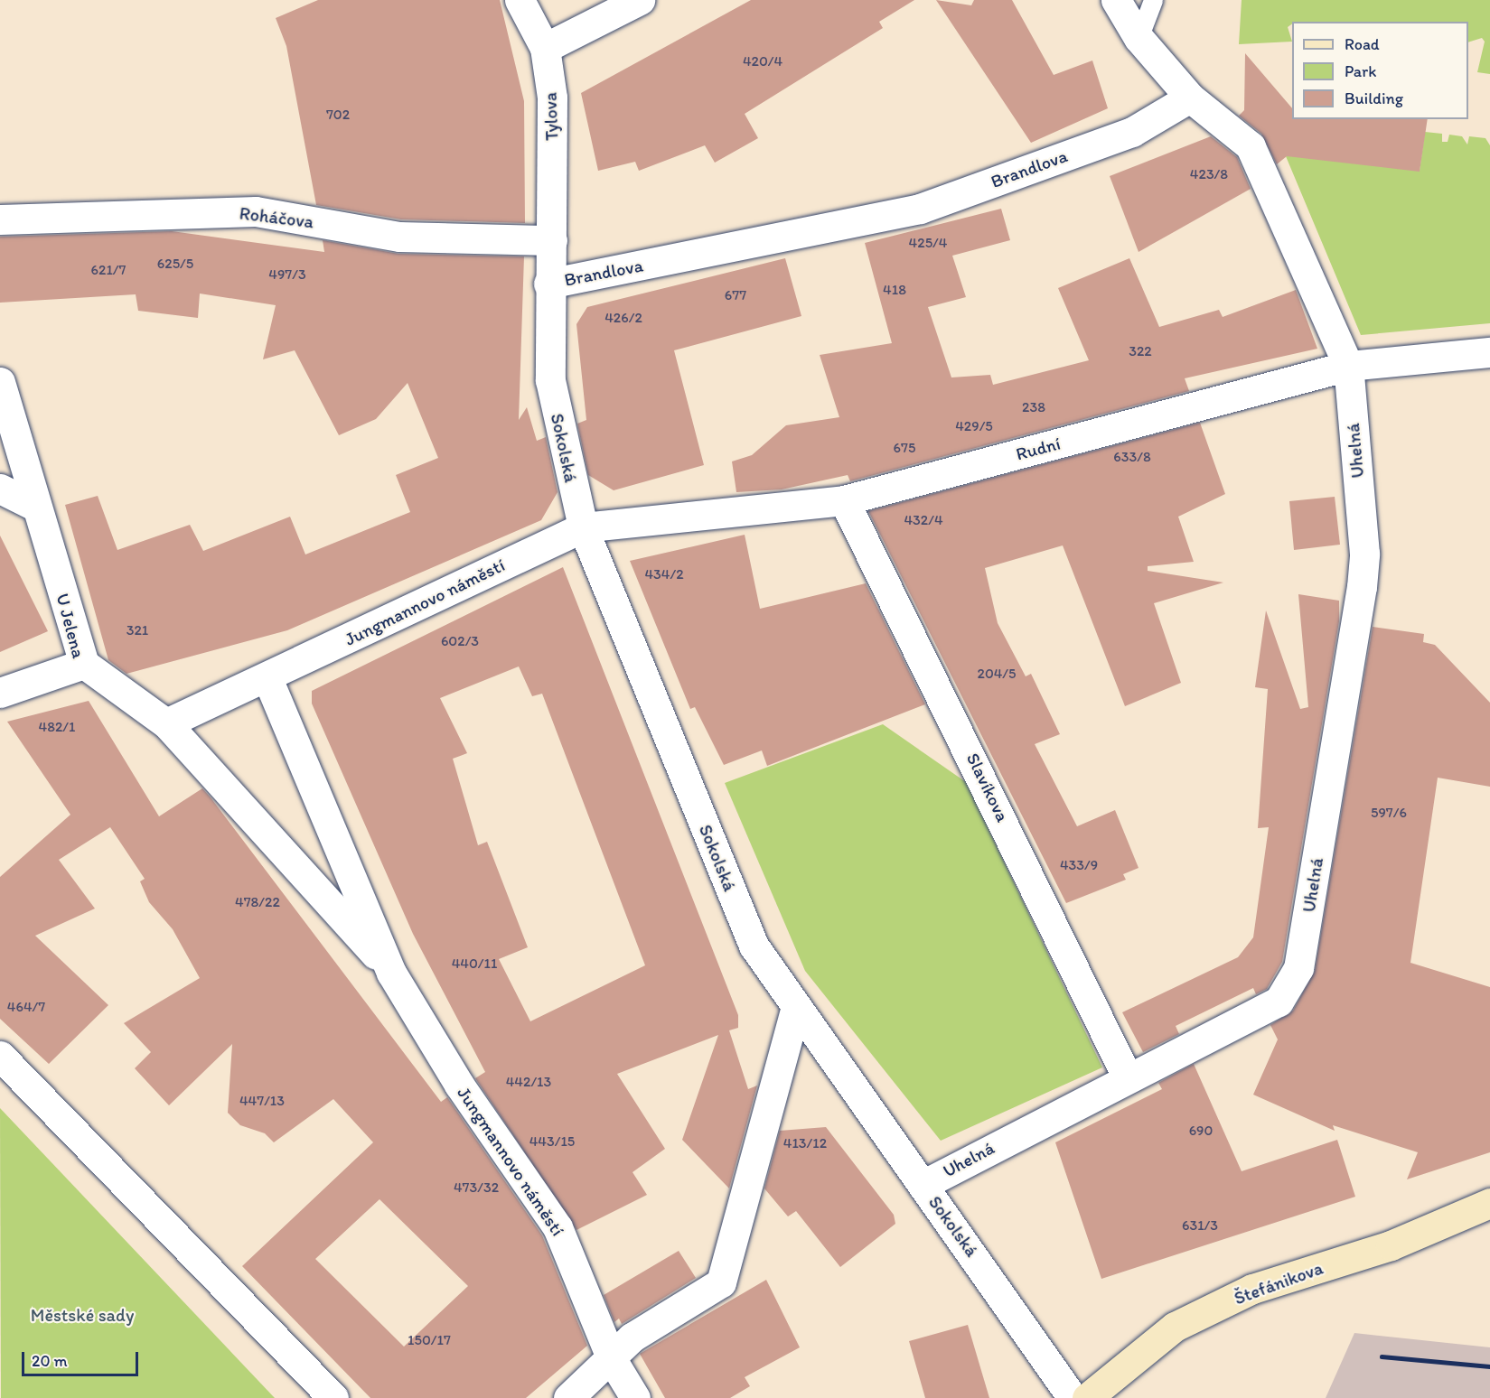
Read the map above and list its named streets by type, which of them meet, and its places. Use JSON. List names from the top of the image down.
{
  "streets": {
    "street": [
      "Tylova",
      "Brandlova",
      "Roháčova",
      "Sokolská",
      "Rudní",
      "Uhelná",
      "Jungmannovo náměstí",
      "U Jelena",
      "Slavíkova",
      "Štefánikova"
    ]
  },
  "crossings": [
    ["Tylova", "Roháčova"],
    ["Tylova", "Sokolská"],
    ["Brandlova", "Sokolská"],
    ["Roháčova", "Sokolská"],
    ["Sokolská", "Rudní"],
    ["Sokolská", "Uhelná"],
    ["Sokolská", "Jungmannovo náměstí"],
    ["Rudní", "Uhelná"],
    ["Rudní", "Jungmannovo náměstí"],
    ["Rudní", "Slavíkova"],
    ["Uhelná", "Slavíkova"],
    ["Jungmannovo náměstí", "U Jelena"]
  ],
  "parks": ["Městské sady"],
  "house_numbers": [
    "420/4",
    "702",
    "423/8",
    "425/4",
    "625/5",
    "621/7",
    "497/3",
    "418",
    "677",
    "426/2",
    "322",
    "238",
    "429/5",
    "675",
    "633/8",
    "432/4",
    "434/2",
    "321",
    "602/3",
    "204/5",
    "482/1",
    "597/6",
    "433/9",
    "478/22",
    "440/11",
    "464/7",
    "442/13",
    "447/13",
    "690",
    "443/15",
    "413/12",
    "473/32",
    "631/3",
    "150/17"
  ],
  "legend": ["Road", "Park", "Building"],
  "scale_bar": "20 m"
}
